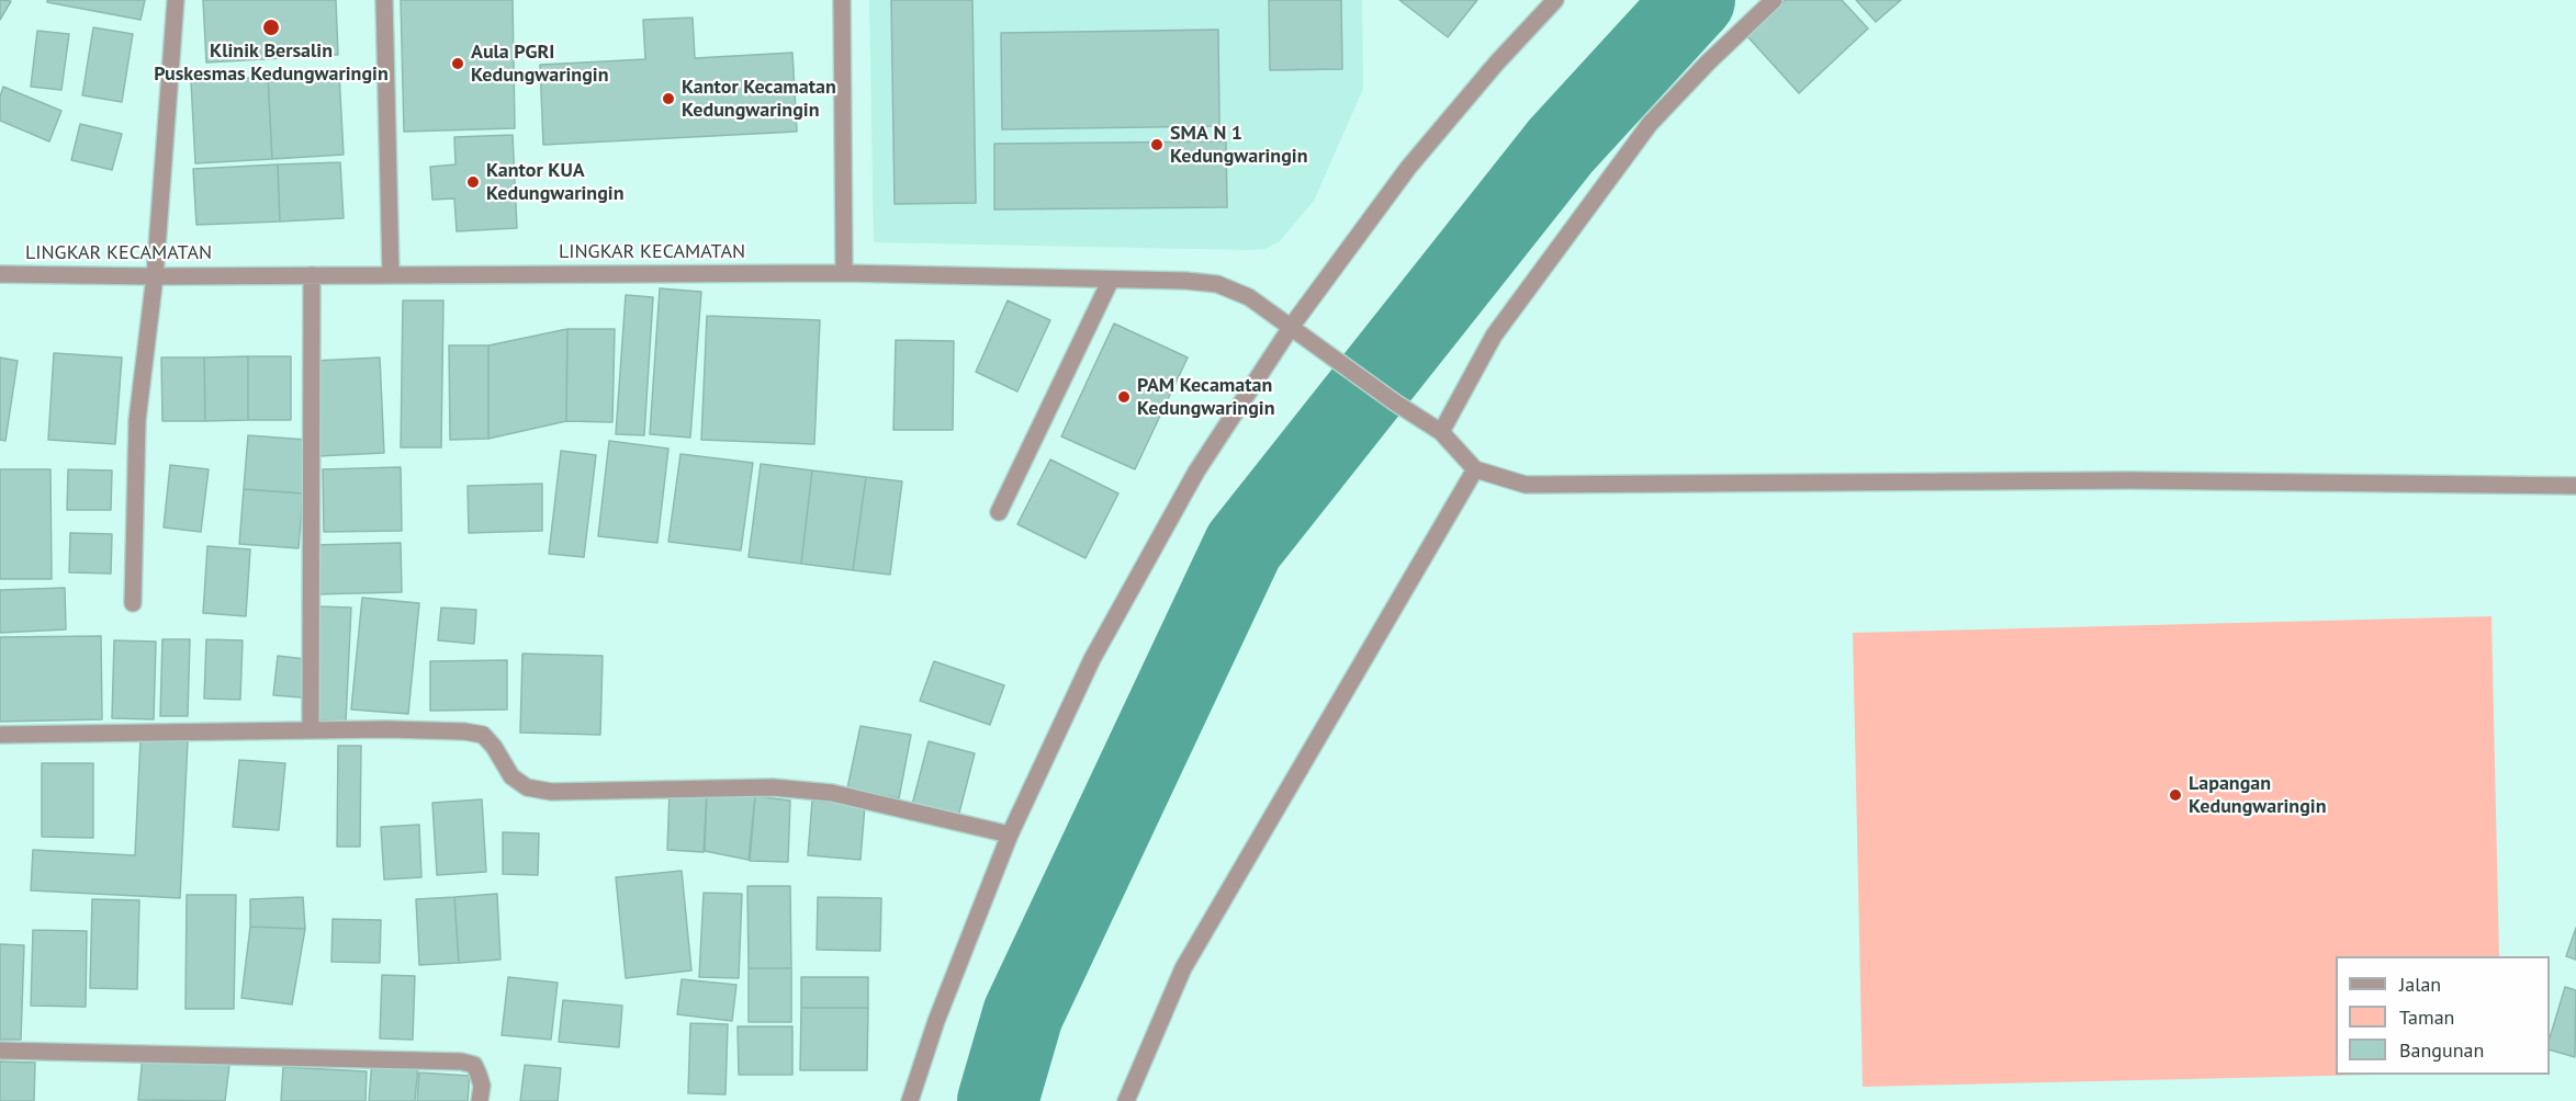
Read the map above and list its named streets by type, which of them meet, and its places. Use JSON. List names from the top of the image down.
{
  "streets": {
    "street": ["LINGKAR KECAMATAN"]
  },
  "places": [
    "Klinik Bersalin Puskesmas Kedungwaringin",
    "Aula PGRI Kedungwaringin",
    "Kantor Kecamatan Kedungwaringin",
    "SMA N 1 Kedungwaringin",
    "Kantor KUA Kedungwaringin",
    "PAM Kecamatan Kedungwaringin",
    "Lapangan Kedungwaringin"
  ],
  "legend": ["Jalan", "Taman", "Bangunan"]
}
